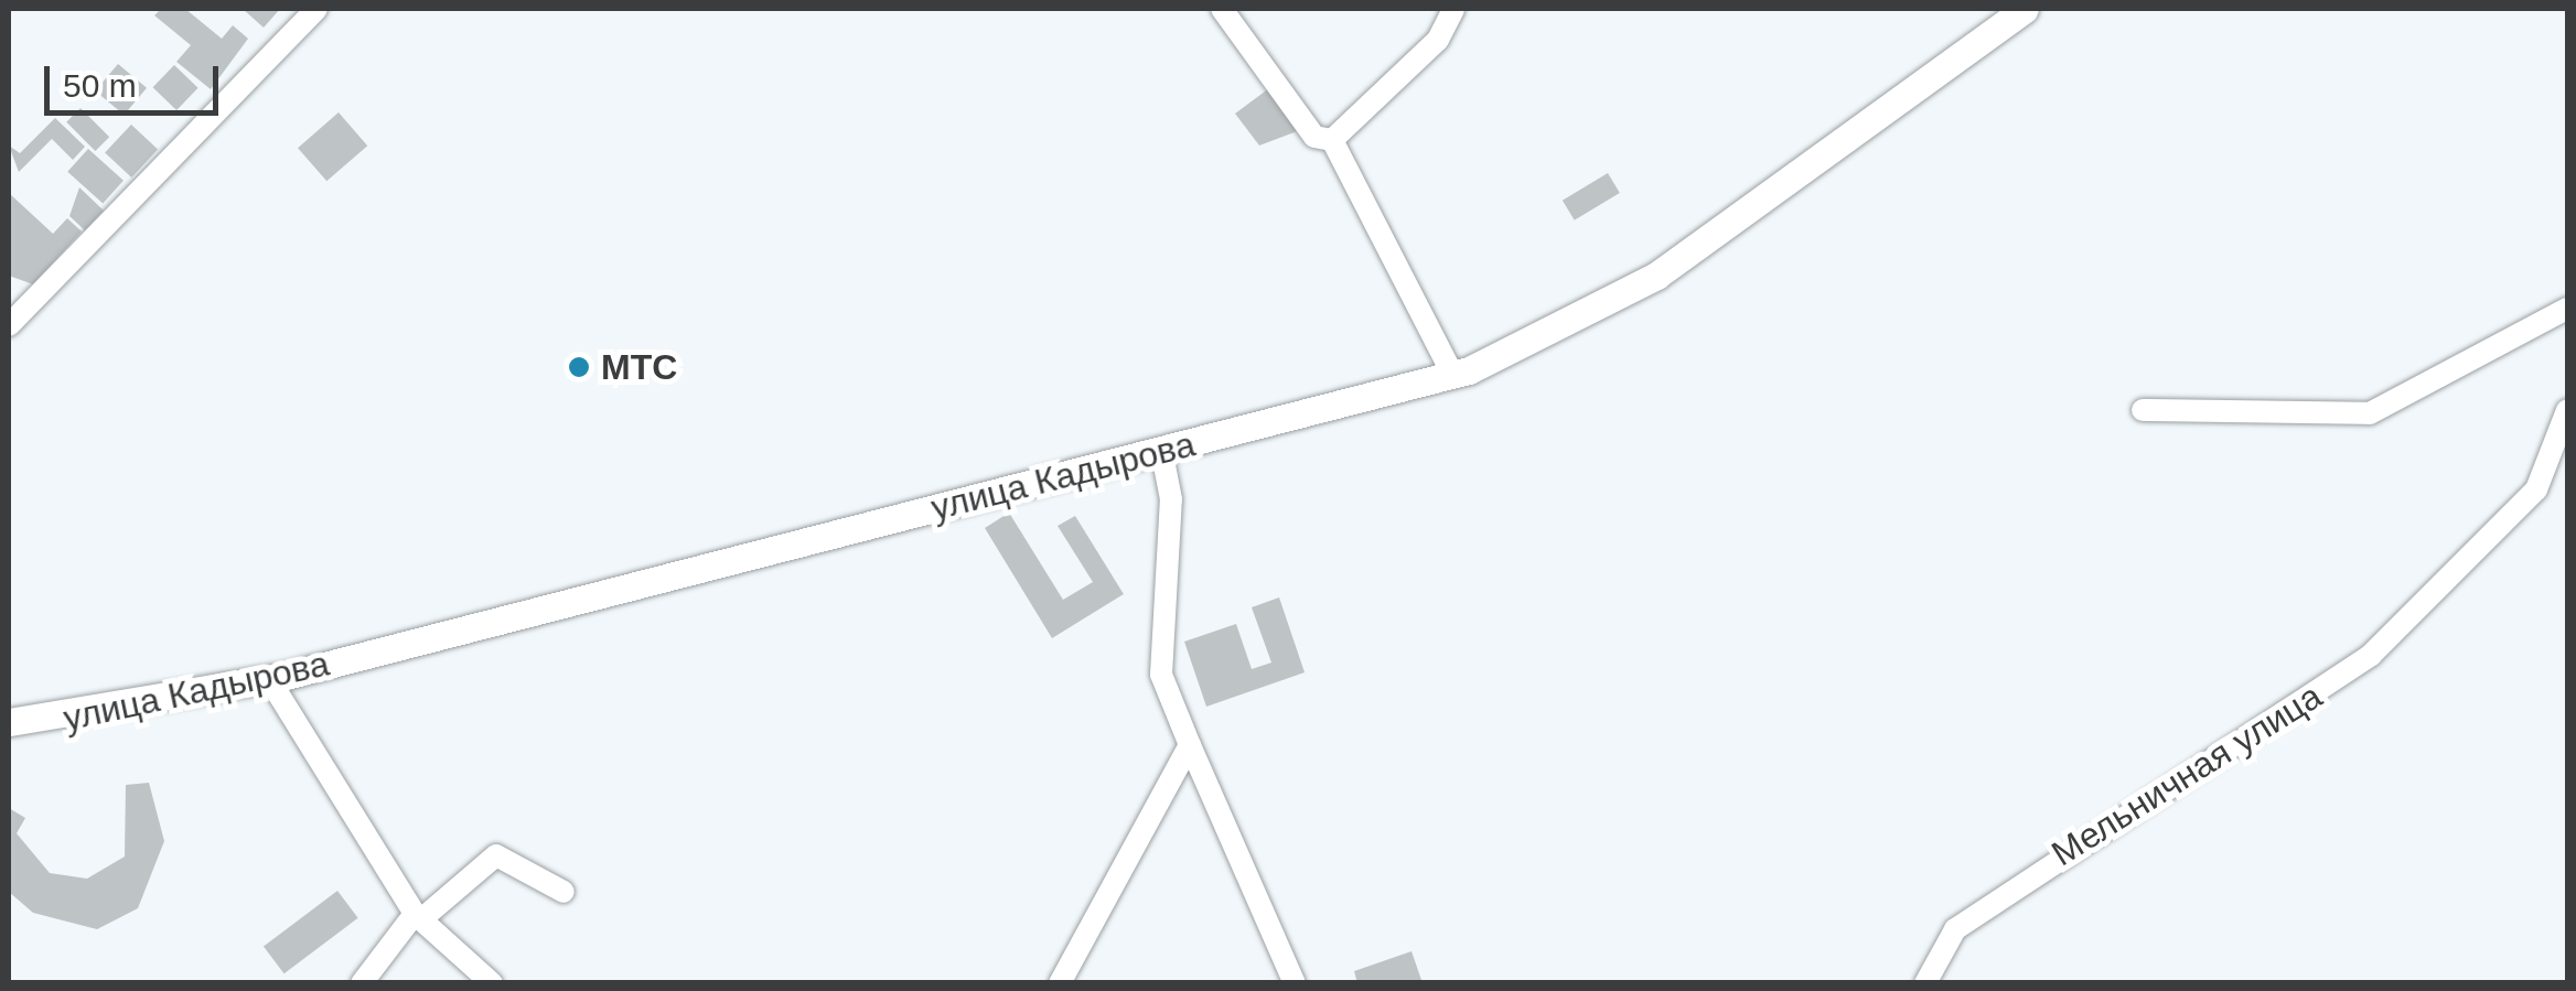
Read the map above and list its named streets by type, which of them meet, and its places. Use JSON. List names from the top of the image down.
{
  "streets": {
    "street": ["улица Кадырова", "Мельничная улица"]
  },
  "places": ["МТС"],
  "scale_bar": "50 m"
}
